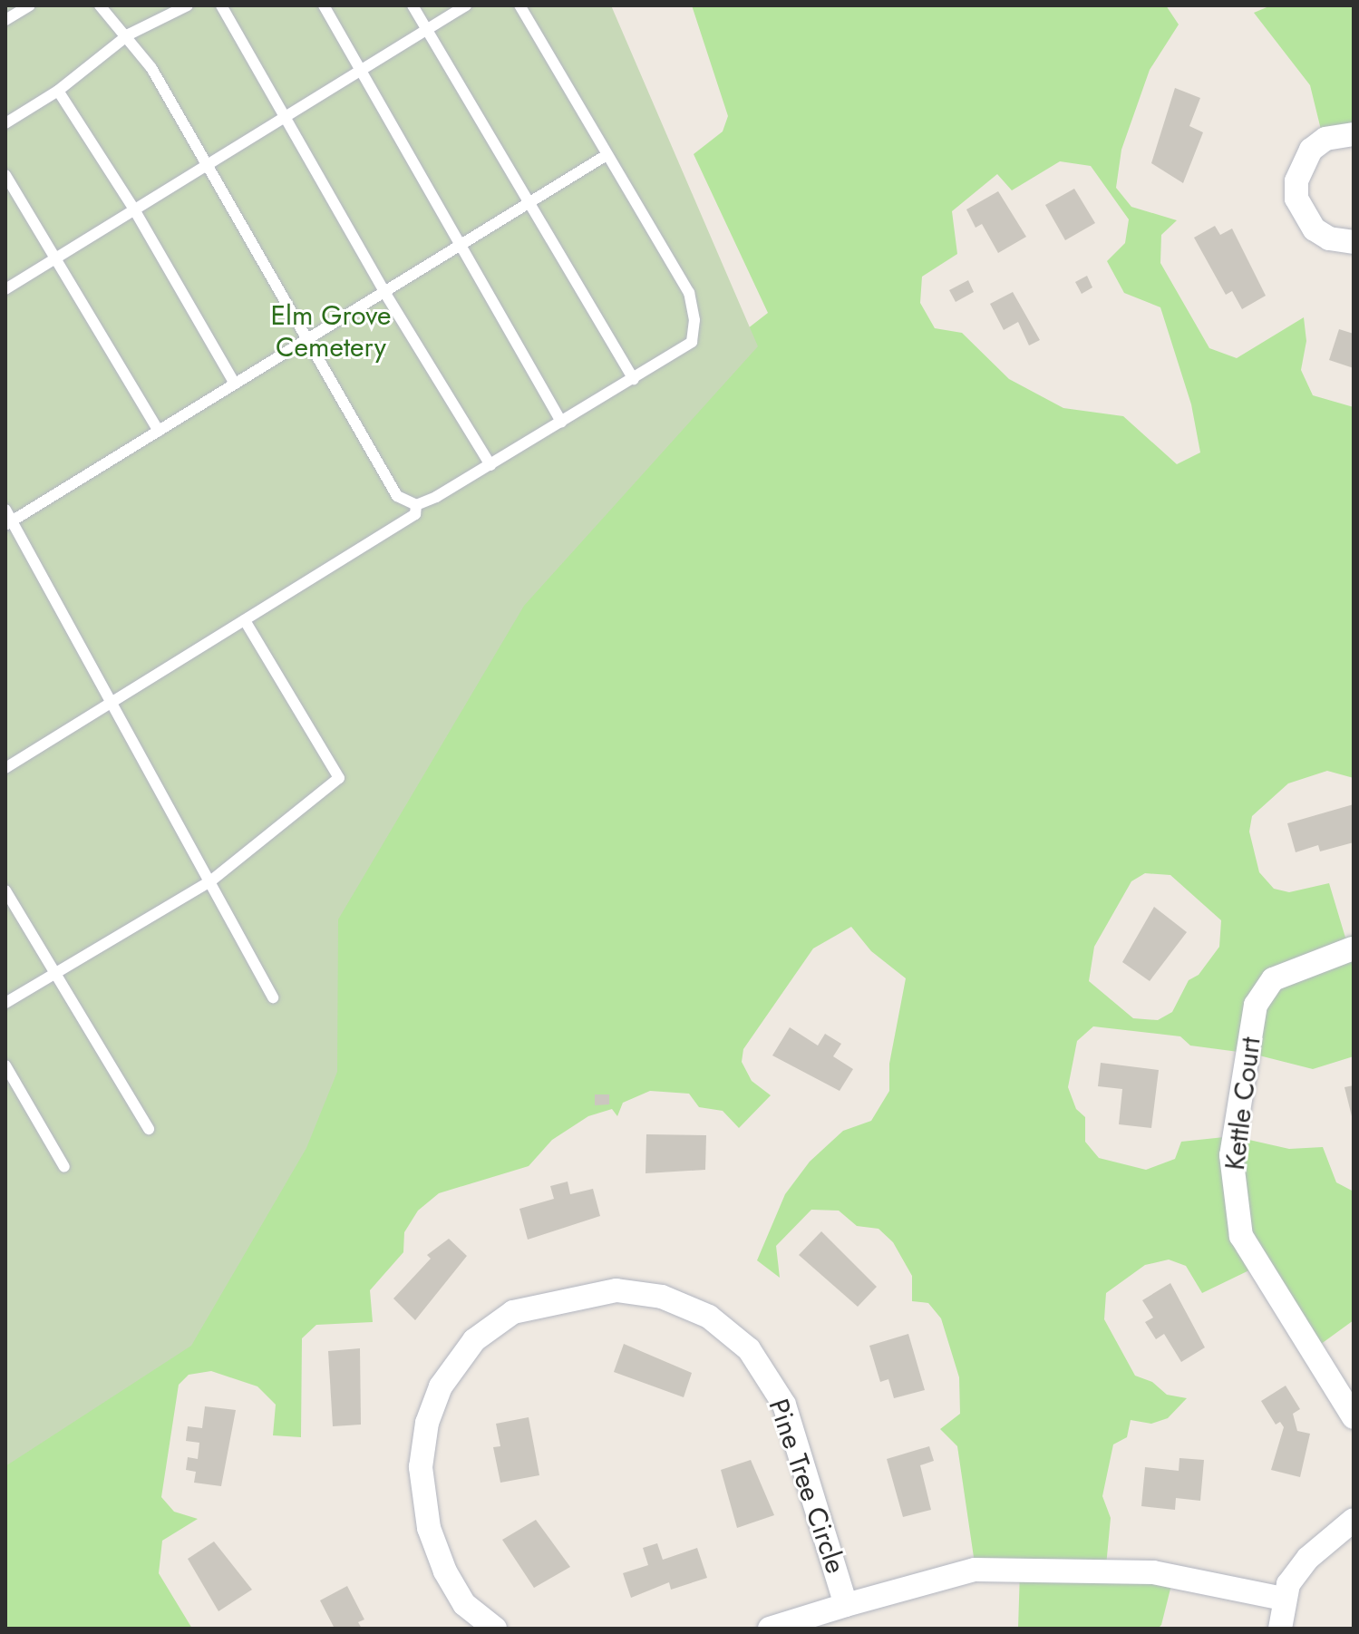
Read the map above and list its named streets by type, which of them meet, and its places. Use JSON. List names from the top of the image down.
{
  "streets": {
    "street": ["Kettle Court", "Pine Tree Circle"]
  },
  "parks": ["Elm Grove Cemetery"]
}
